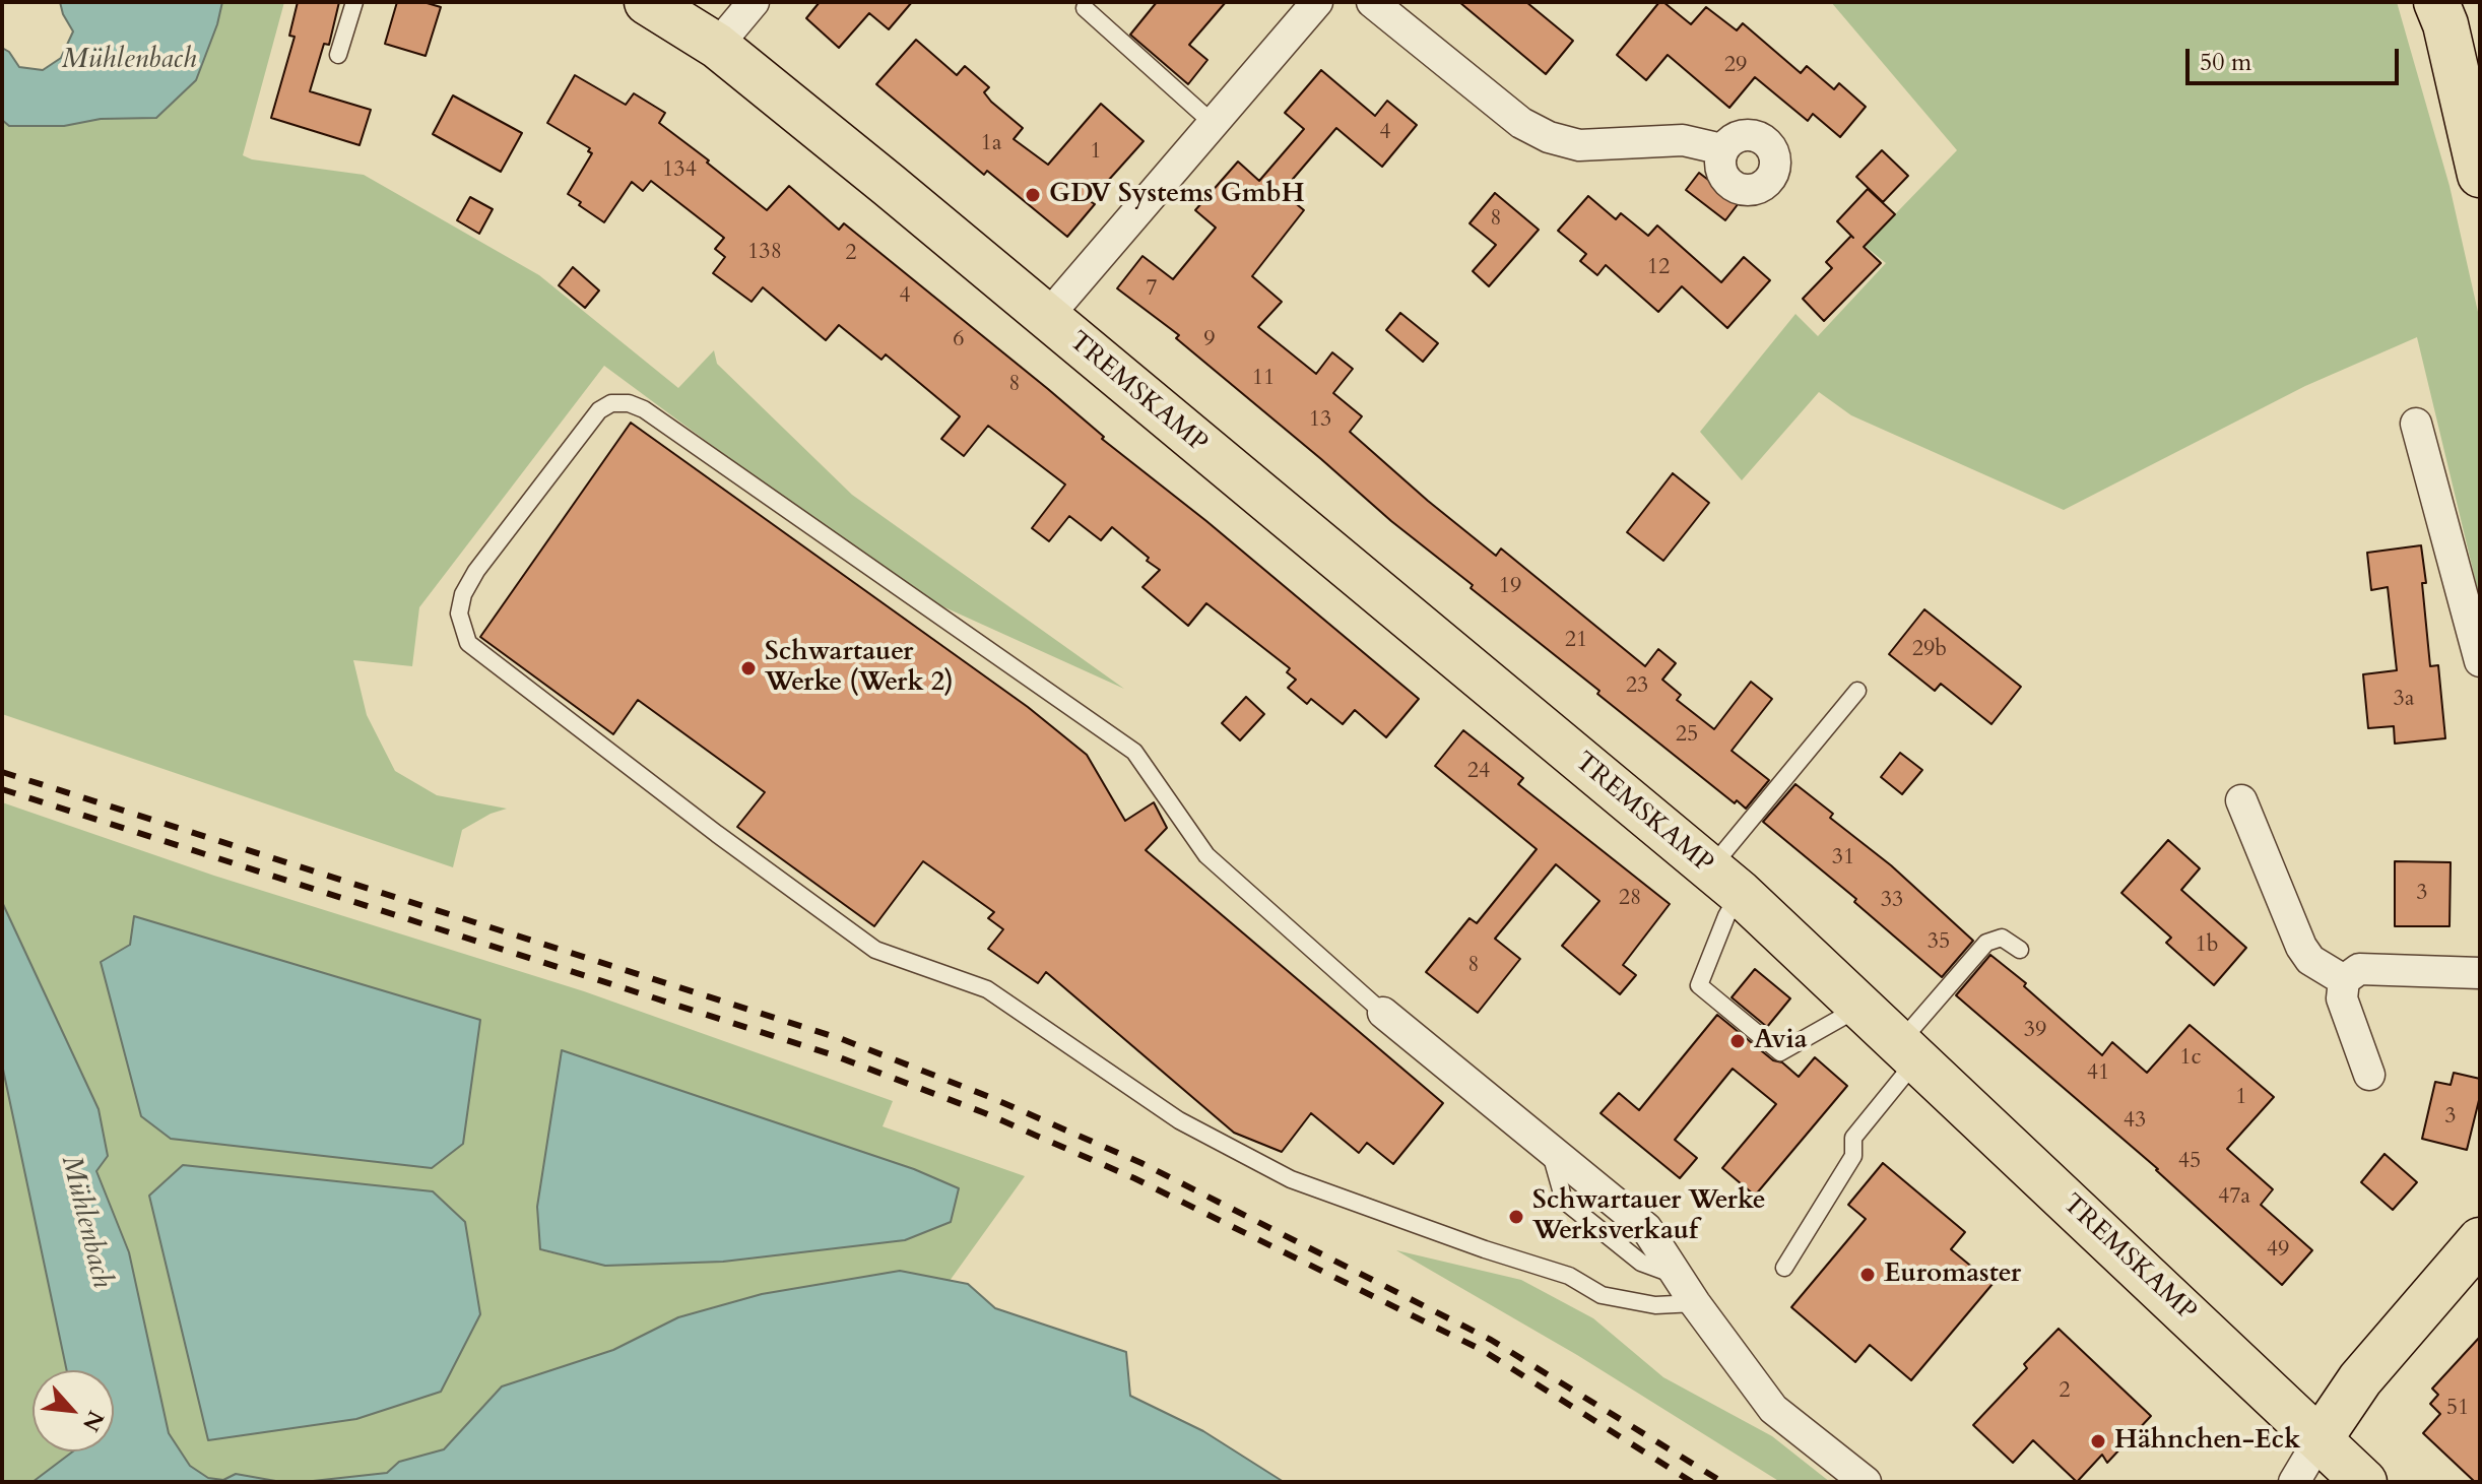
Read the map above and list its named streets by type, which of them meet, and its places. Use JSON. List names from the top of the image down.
{
  "streets": {
    "main road": ["TREMSKAMP"]
  },
  "water": ["Mühlenbach"],
  "places": [
    "GDV Systems GmbH",
    "Schwartauer Werke (Werk 2)",
    "Avia",
    "Schwartauer Werke Werksverkauf",
    "Euromaster",
    "Hähnchen-Eck"
  ],
  "house_numbers": [
    "29",
    "4",
    "1a",
    "1",
    "134",
    "8",
    "138",
    "2",
    "12",
    "7",
    "4",
    "6",
    "9",
    "11",
    "8",
    "13",
    "19",
    "21",
    "29b",
    "23",
    "3a",
    "25",
    "24",
    "31",
    "3",
    "28",
    "33",
    "35",
    "1b",
    "8",
    "39",
    "1c",
    "41",
    "1",
    "3",
    "43",
    "45",
    "47a",
    "49",
    "2",
    "51"
  ],
  "scale_bar": "50 m",
  "north": "bottom right"
}
